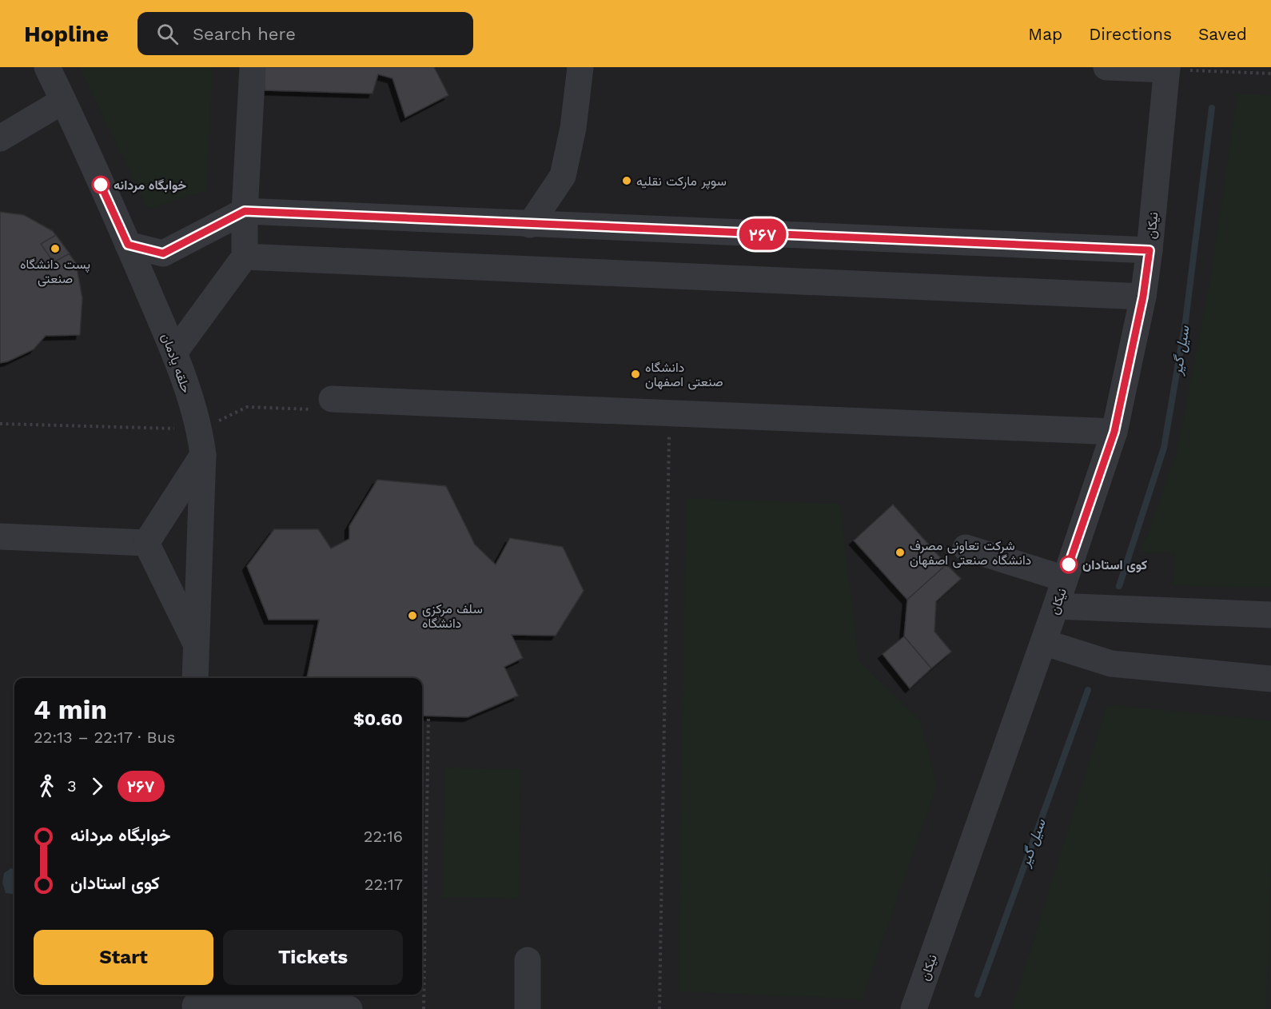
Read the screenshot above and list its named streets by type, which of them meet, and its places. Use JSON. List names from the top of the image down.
{
  "streets": {
    "street": ["نیکان", "حلقه یادمان"]
  },
  "water": ["سیل گیر"],
  "places": [
    "سوپر مارکت نقلیه",
    "خوابگاه مردانه",
    "پست دانشگاه صنعتی",
    "دانشگاه صنعتی اصفهان",
    "شرکت تعاونی مصرف دانشگاه صنعتی اصفهان",
    "کوی استادان",
    "سلف مرکزی دانشگاه"
  ],
  "lines": ["bus line ۲۶۷"],
  "page": {
    "header": "Hopline",
    "search": "Search here",
    "nav": ["Map", "Directions", "Saved"],
    "on_map": "۲۶۷",
    "heading": ["4 min", "22:13 – 22:17 · Bus", "$0.60"],
    "legs": ["3", "۲۶۷"],
    "list": [
      {
        "name": "خوابگاه مردانه",
        "value": "22:16"
      },
      {
        "name": "کوی استادان",
        "value": "22:17"
      }
    ],
    "buttons": ["Start", "Tickets"]
  }
}
